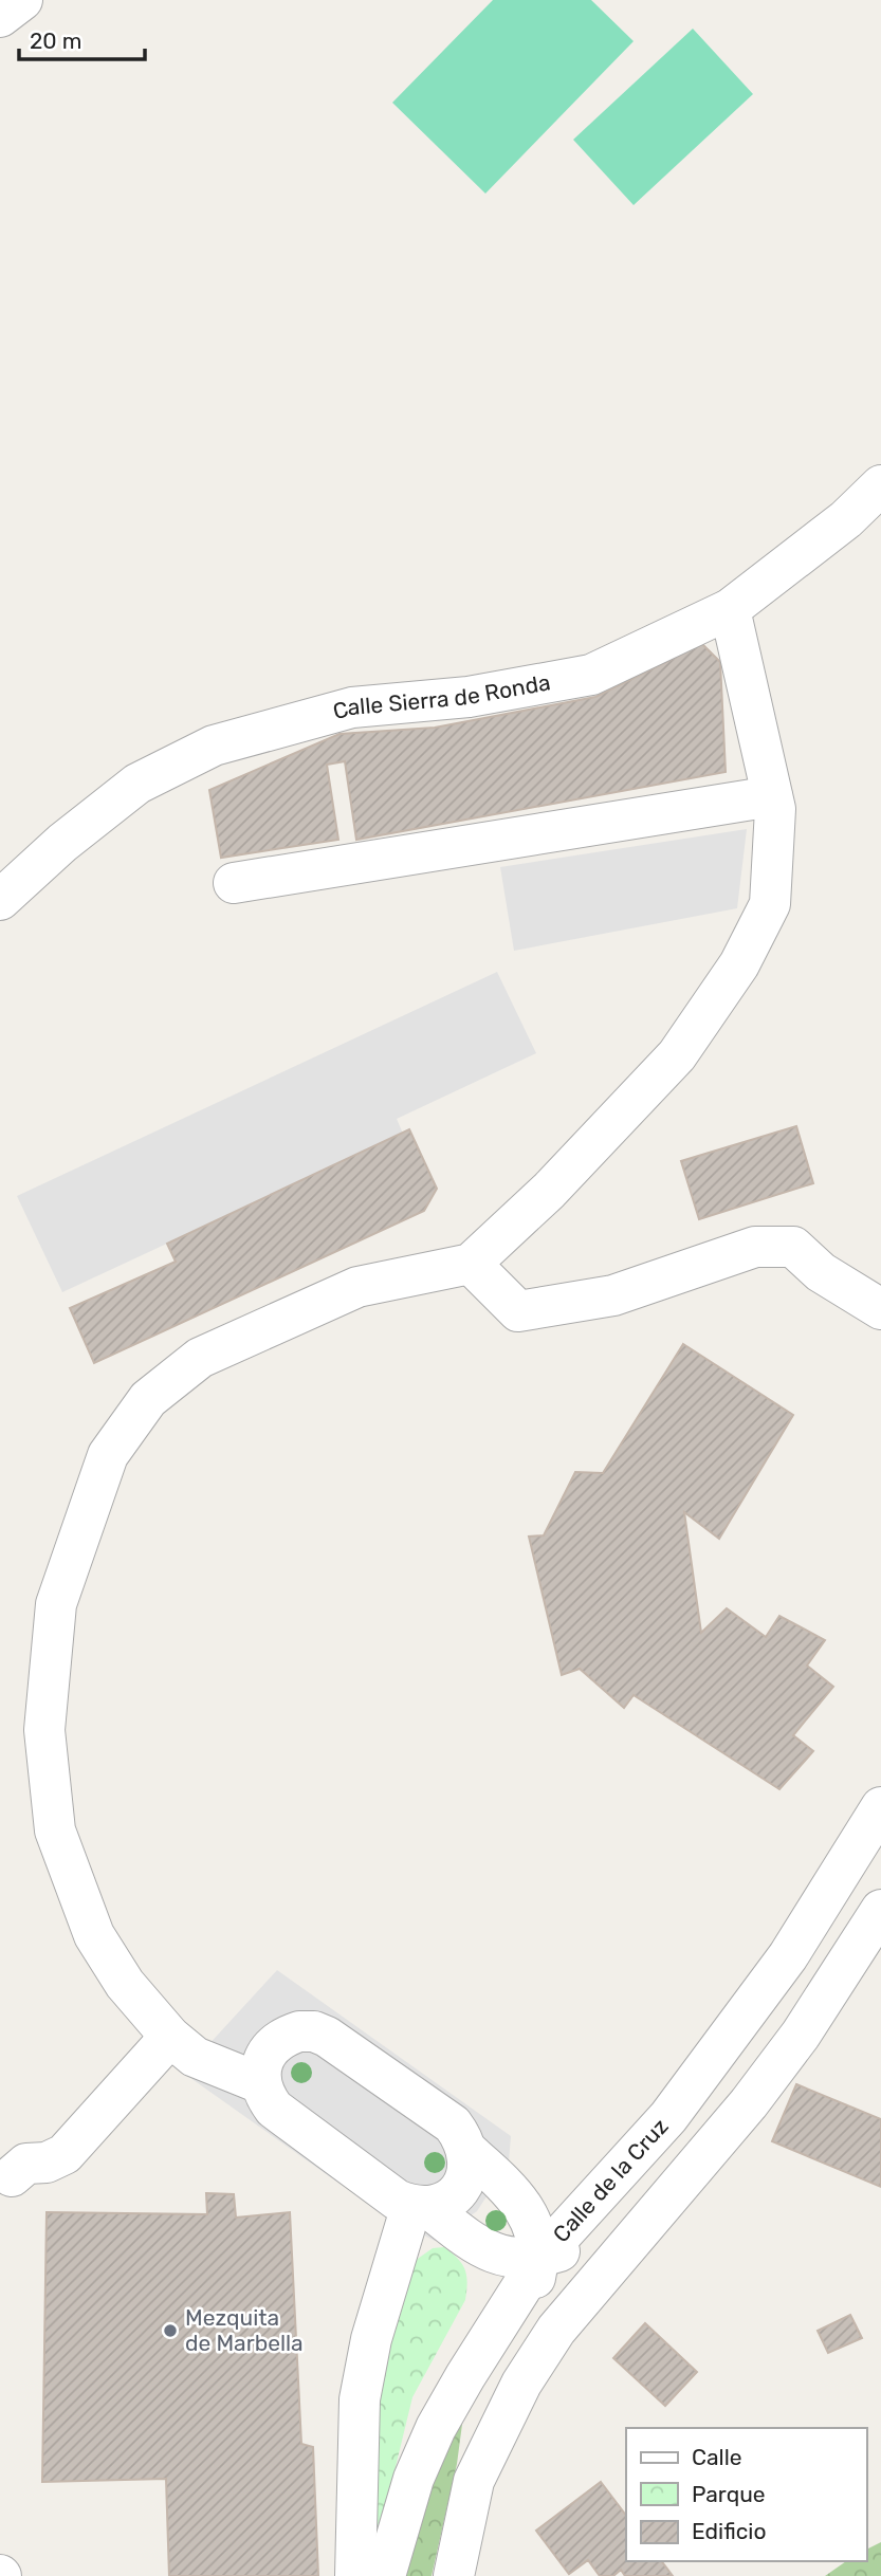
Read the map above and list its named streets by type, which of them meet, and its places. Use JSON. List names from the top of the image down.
{
  "streets": {
    "street": ["Calle Sierra de Ronda", "Calle de la Cruz"]
  },
  "places": ["Mezquita de Marbella"],
  "legend": ["Calle", "Parque", "Edificio"],
  "scale_bar": "20 m"
}
